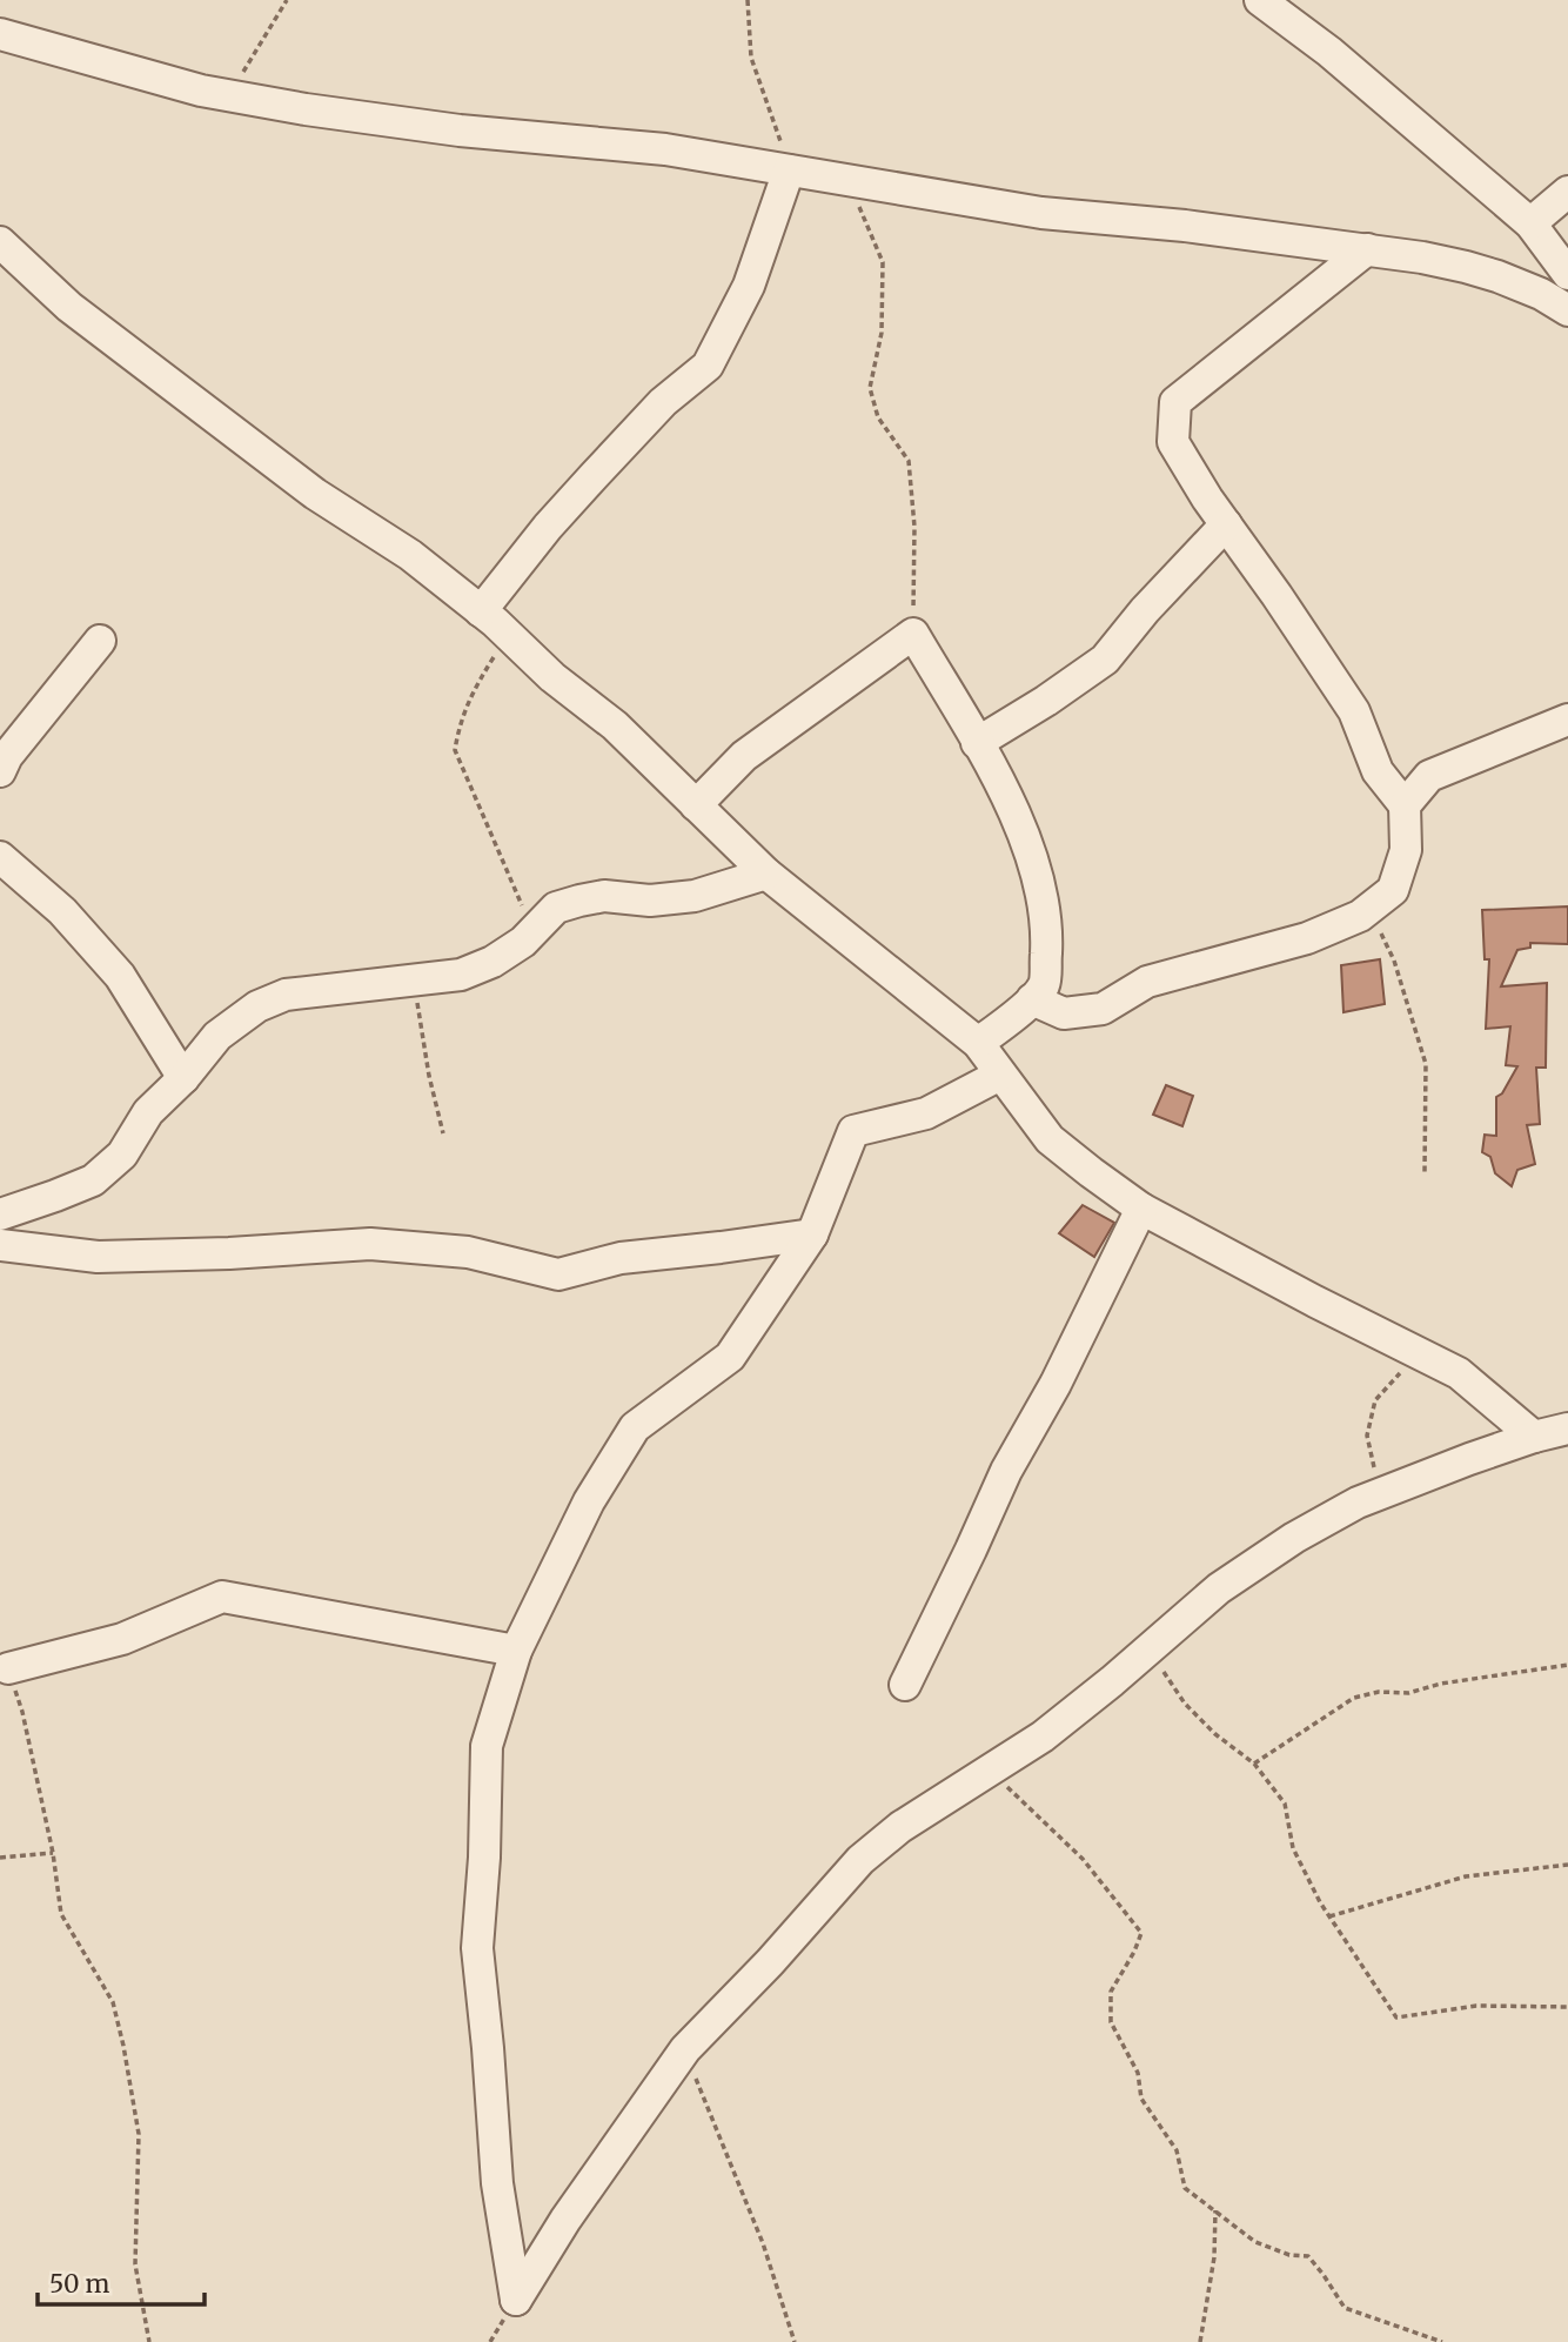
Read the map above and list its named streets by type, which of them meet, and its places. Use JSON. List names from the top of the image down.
{
  "scale_bar": "50 m"
}
